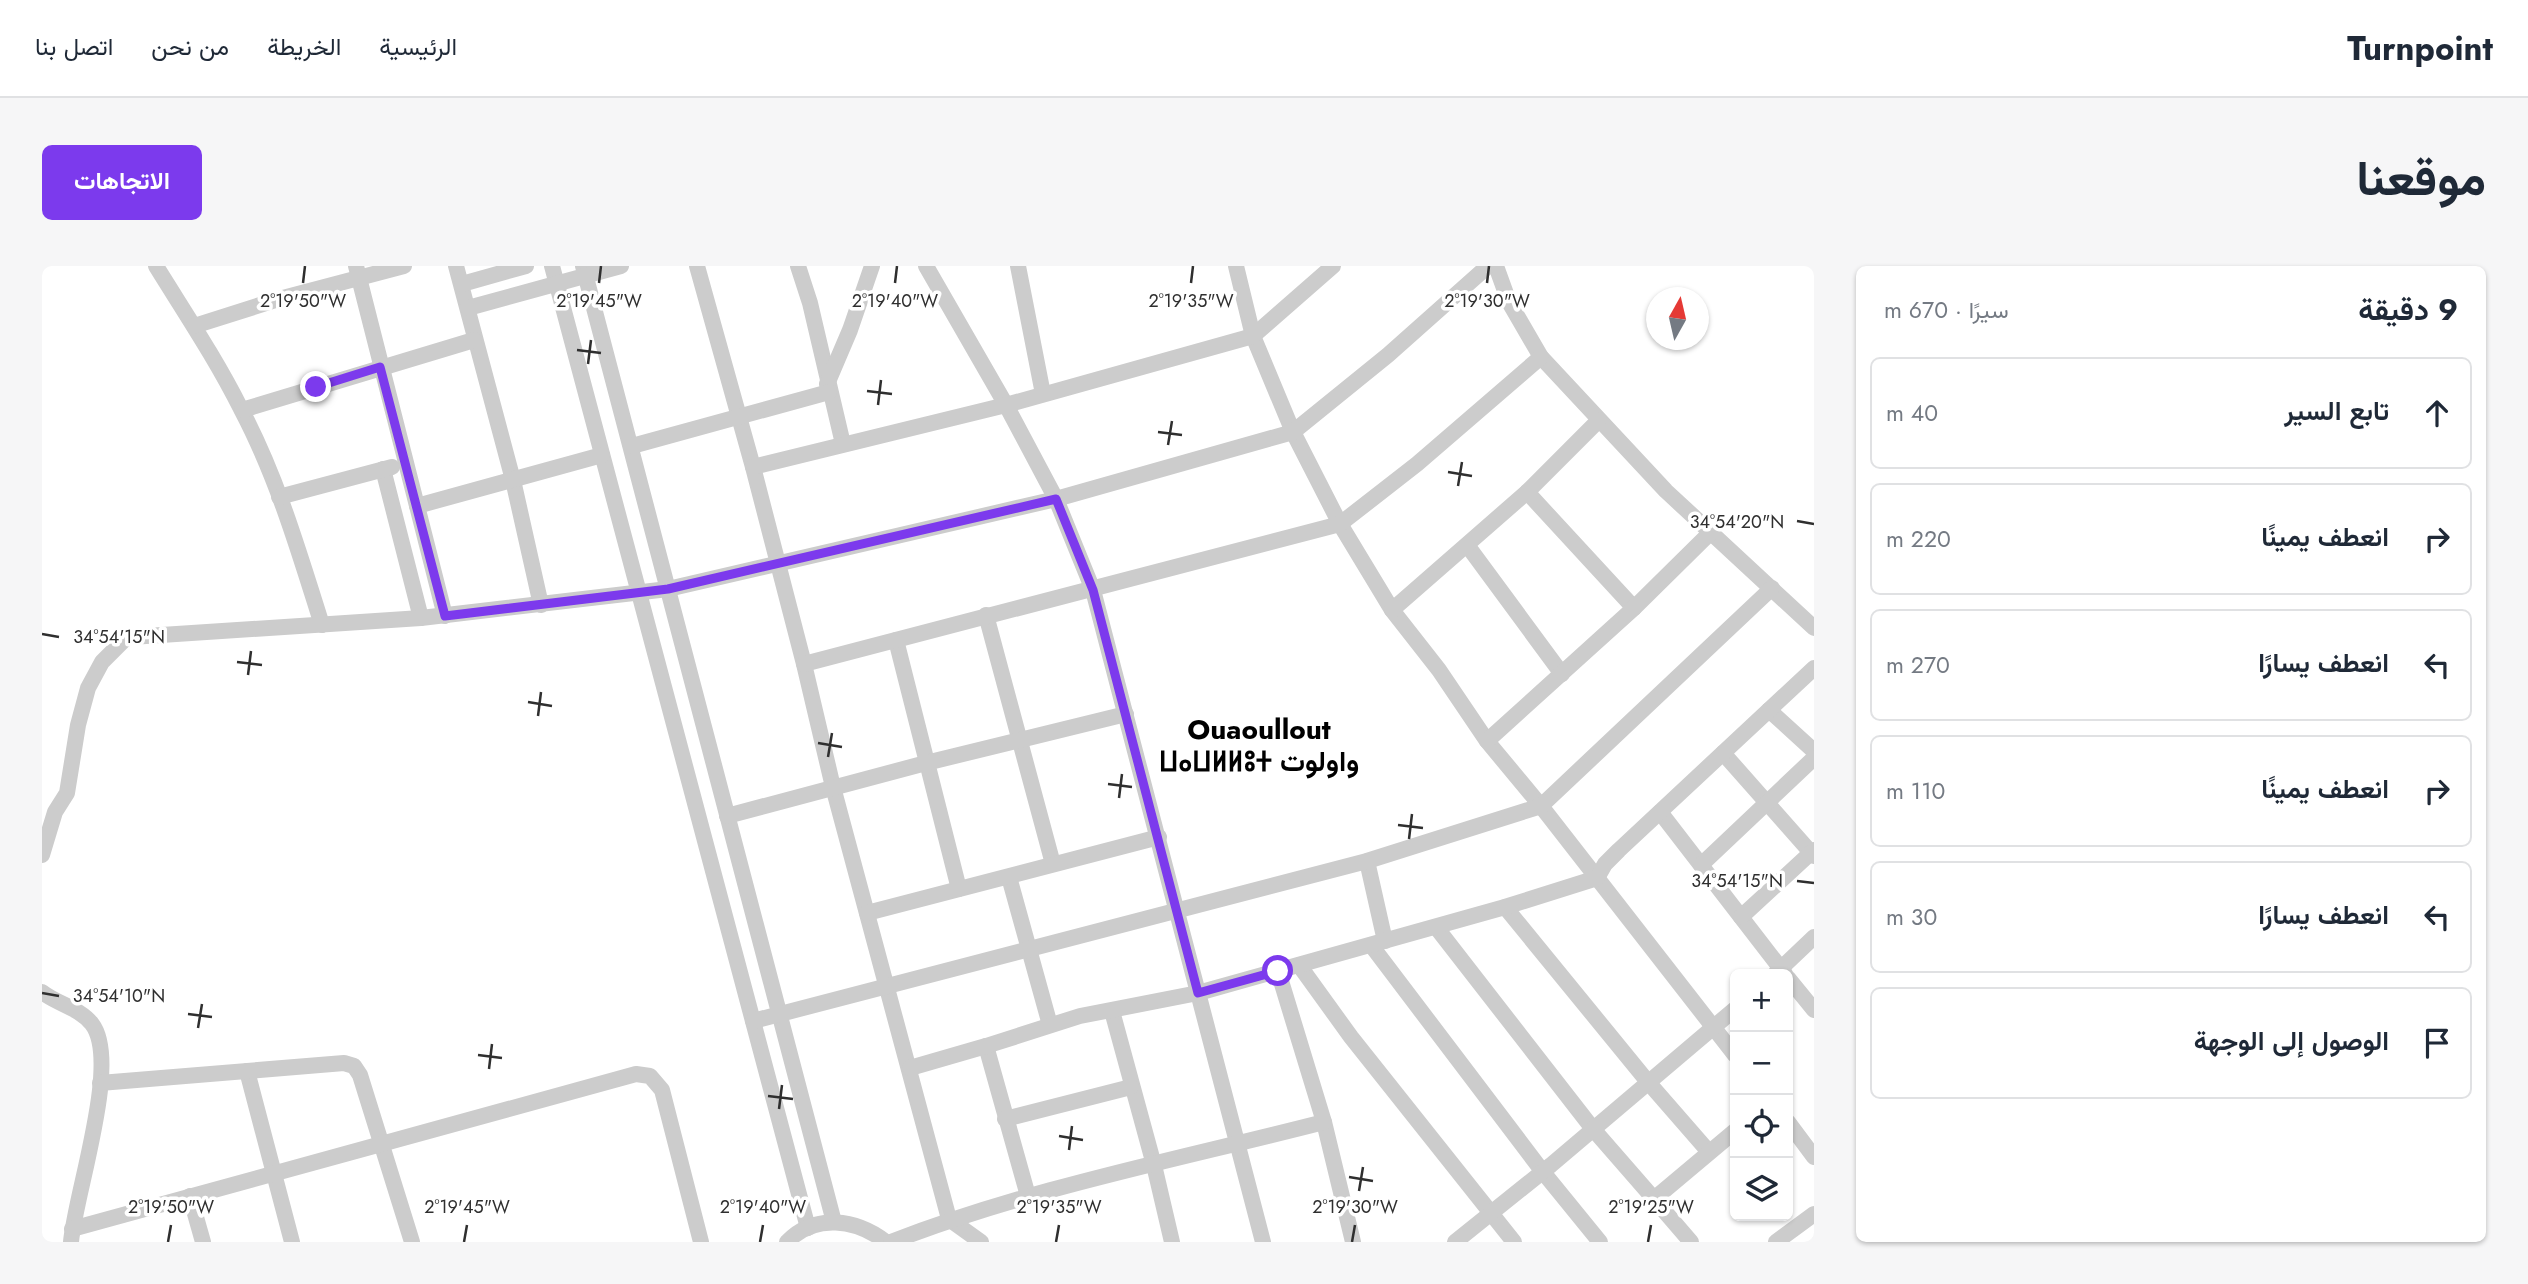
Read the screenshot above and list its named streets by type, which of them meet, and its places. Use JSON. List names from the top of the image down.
{
  "districts": ["Ouaoullout ⵡⴰⵡⵍⵍⵓⵜ واولوت"],
  "north": "top",
  "page": {
    "header": "Turnpoint",
    "nav": [
      "الرئيسية",
      "الخريطة",
      "من نحن",
      "اتصل بنا"
    ],
    "title": "موقعنا",
    "buttons": "الاتجاهات",
    "heading": ["9 دقيقة", "سيرًا · 670 m"],
    "list": [
      ["تابع السير", "40 m"],
      ["انعطف يمينًا", "220 m"],
      ["انعطف يسارًا", "270 m"],
      ["انعطف يمينًا", "110 m"],
      ["انعطف يسارًا", "30 m"],
      "الوصول إلى الوجهة"
    ],
    "map_buttons": ["+", "−"]
  },
  "coordinates": [
    "2°19'50\"W",
    "2°19'45\"W",
    "2°19'40\"W",
    "2°19'35\"W",
    "2°19'30\"W",
    "34°54'20\"N",
    "34°54'15\"N",
    "34°54'10\"N",
    "2°19'25\"W"
  ]
}
